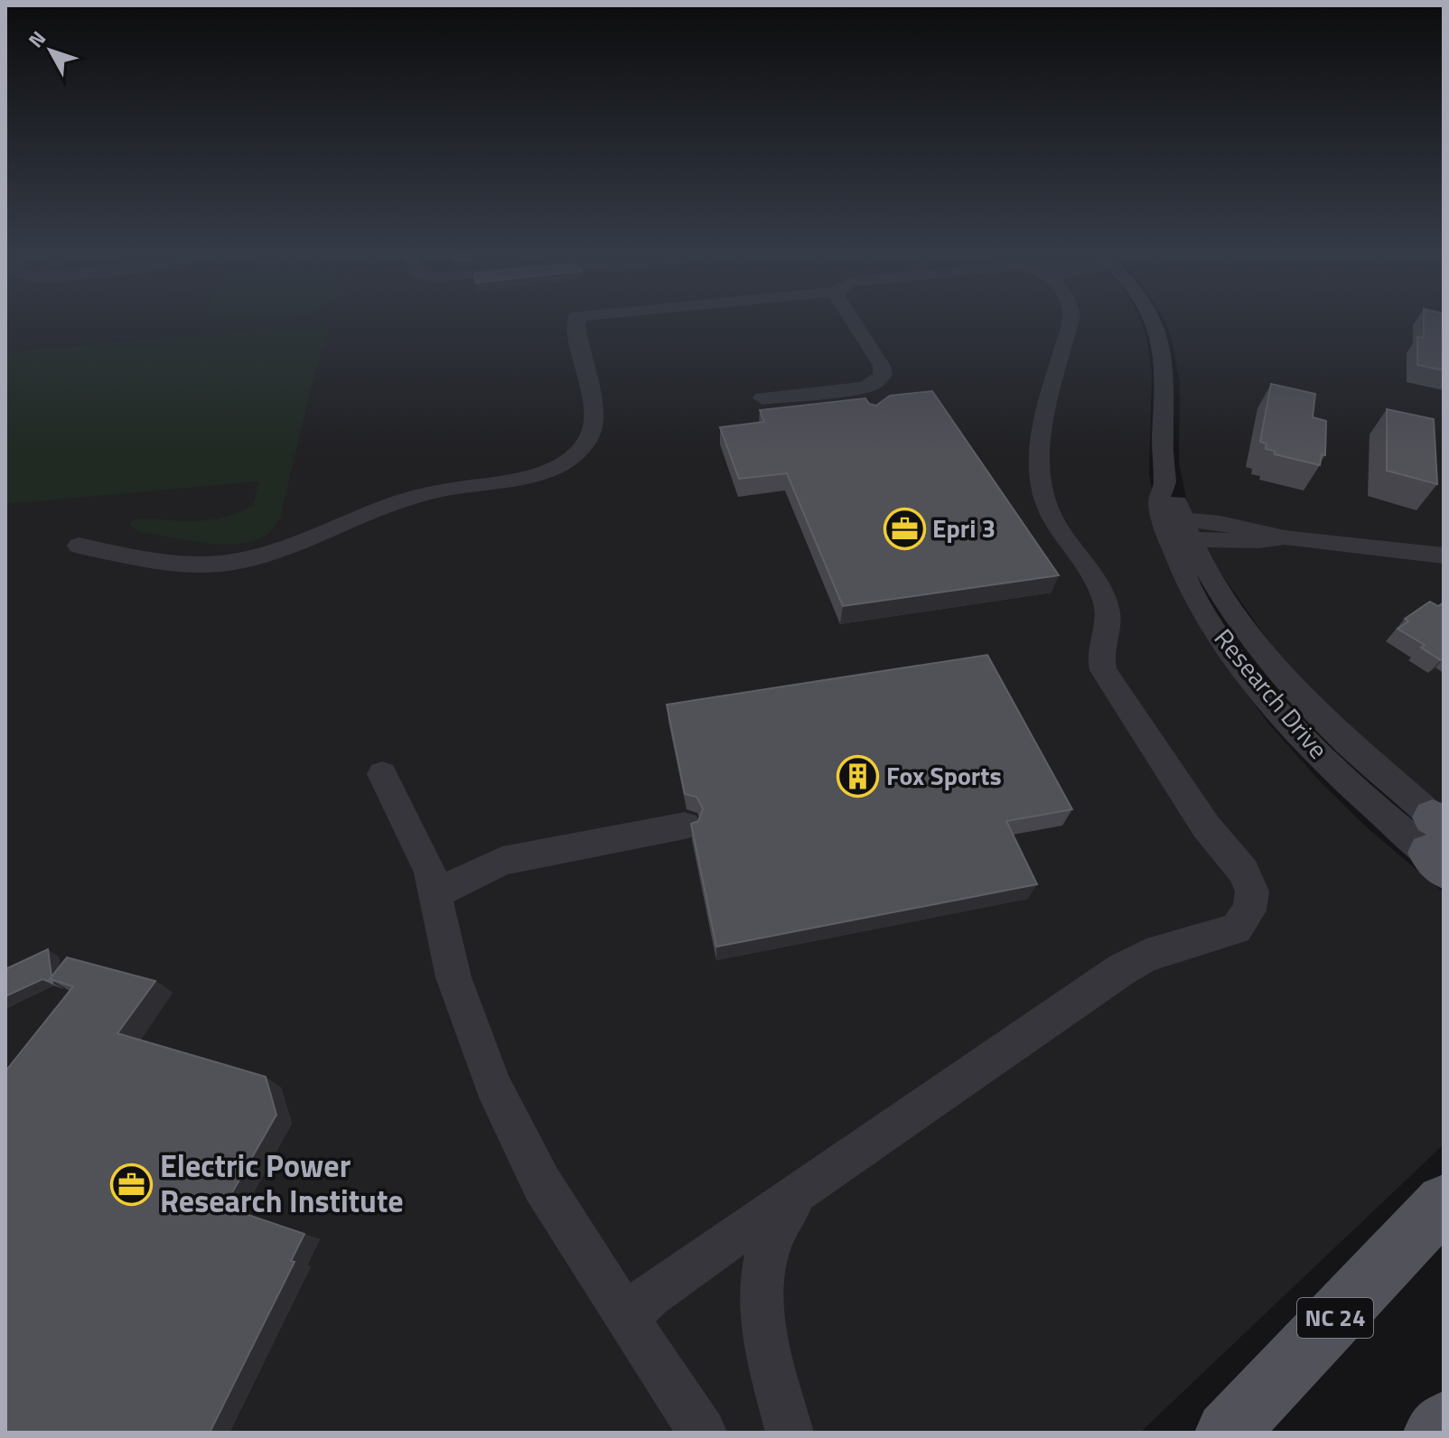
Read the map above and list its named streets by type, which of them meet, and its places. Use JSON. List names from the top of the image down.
{
  "streets": {
    "main road": ["NC 24"],
    "street": ["Research Drive"]
  },
  "places": {
    "office": ["Epri 3", "Electric Power Research Institute"],
    "building": ["Fox Sports"]
  },
  "north": "top left"
}
